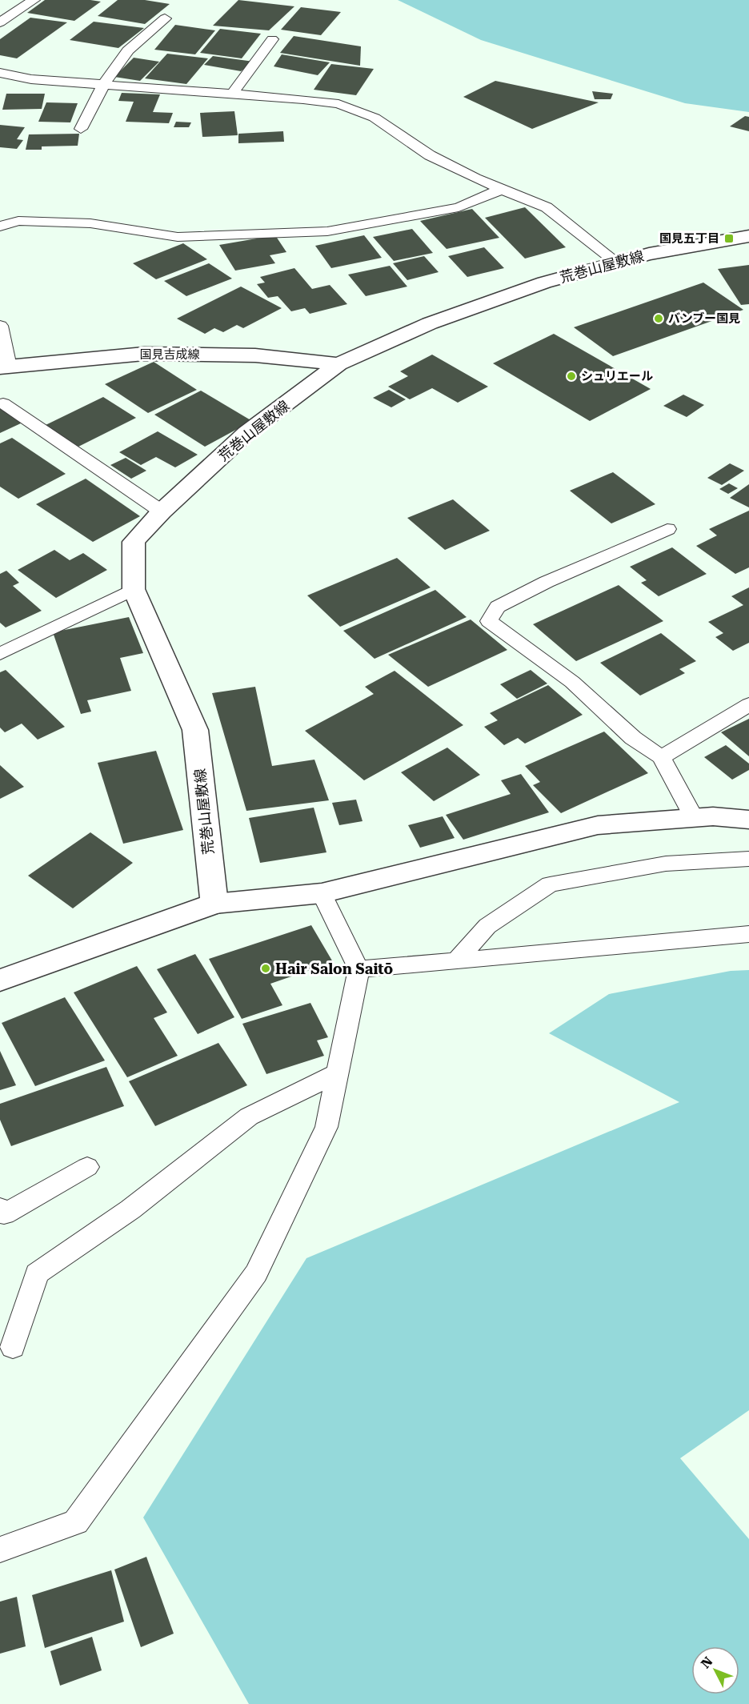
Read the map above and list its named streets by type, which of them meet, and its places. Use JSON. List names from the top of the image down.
{
  "streets": {
    "street": ["荒巻山屋敷線", "国見吉成線"]
  },
  "crossings": [
    ["荒巻山屋敷線", "国見吉成線"]
  ],
  "places": {
    "transit": ["国見五丁目"],
    "other": ["バンブー国見", "シュリエール", "Hair Salon Saitō"]
  },
  "north": "top left"
}
